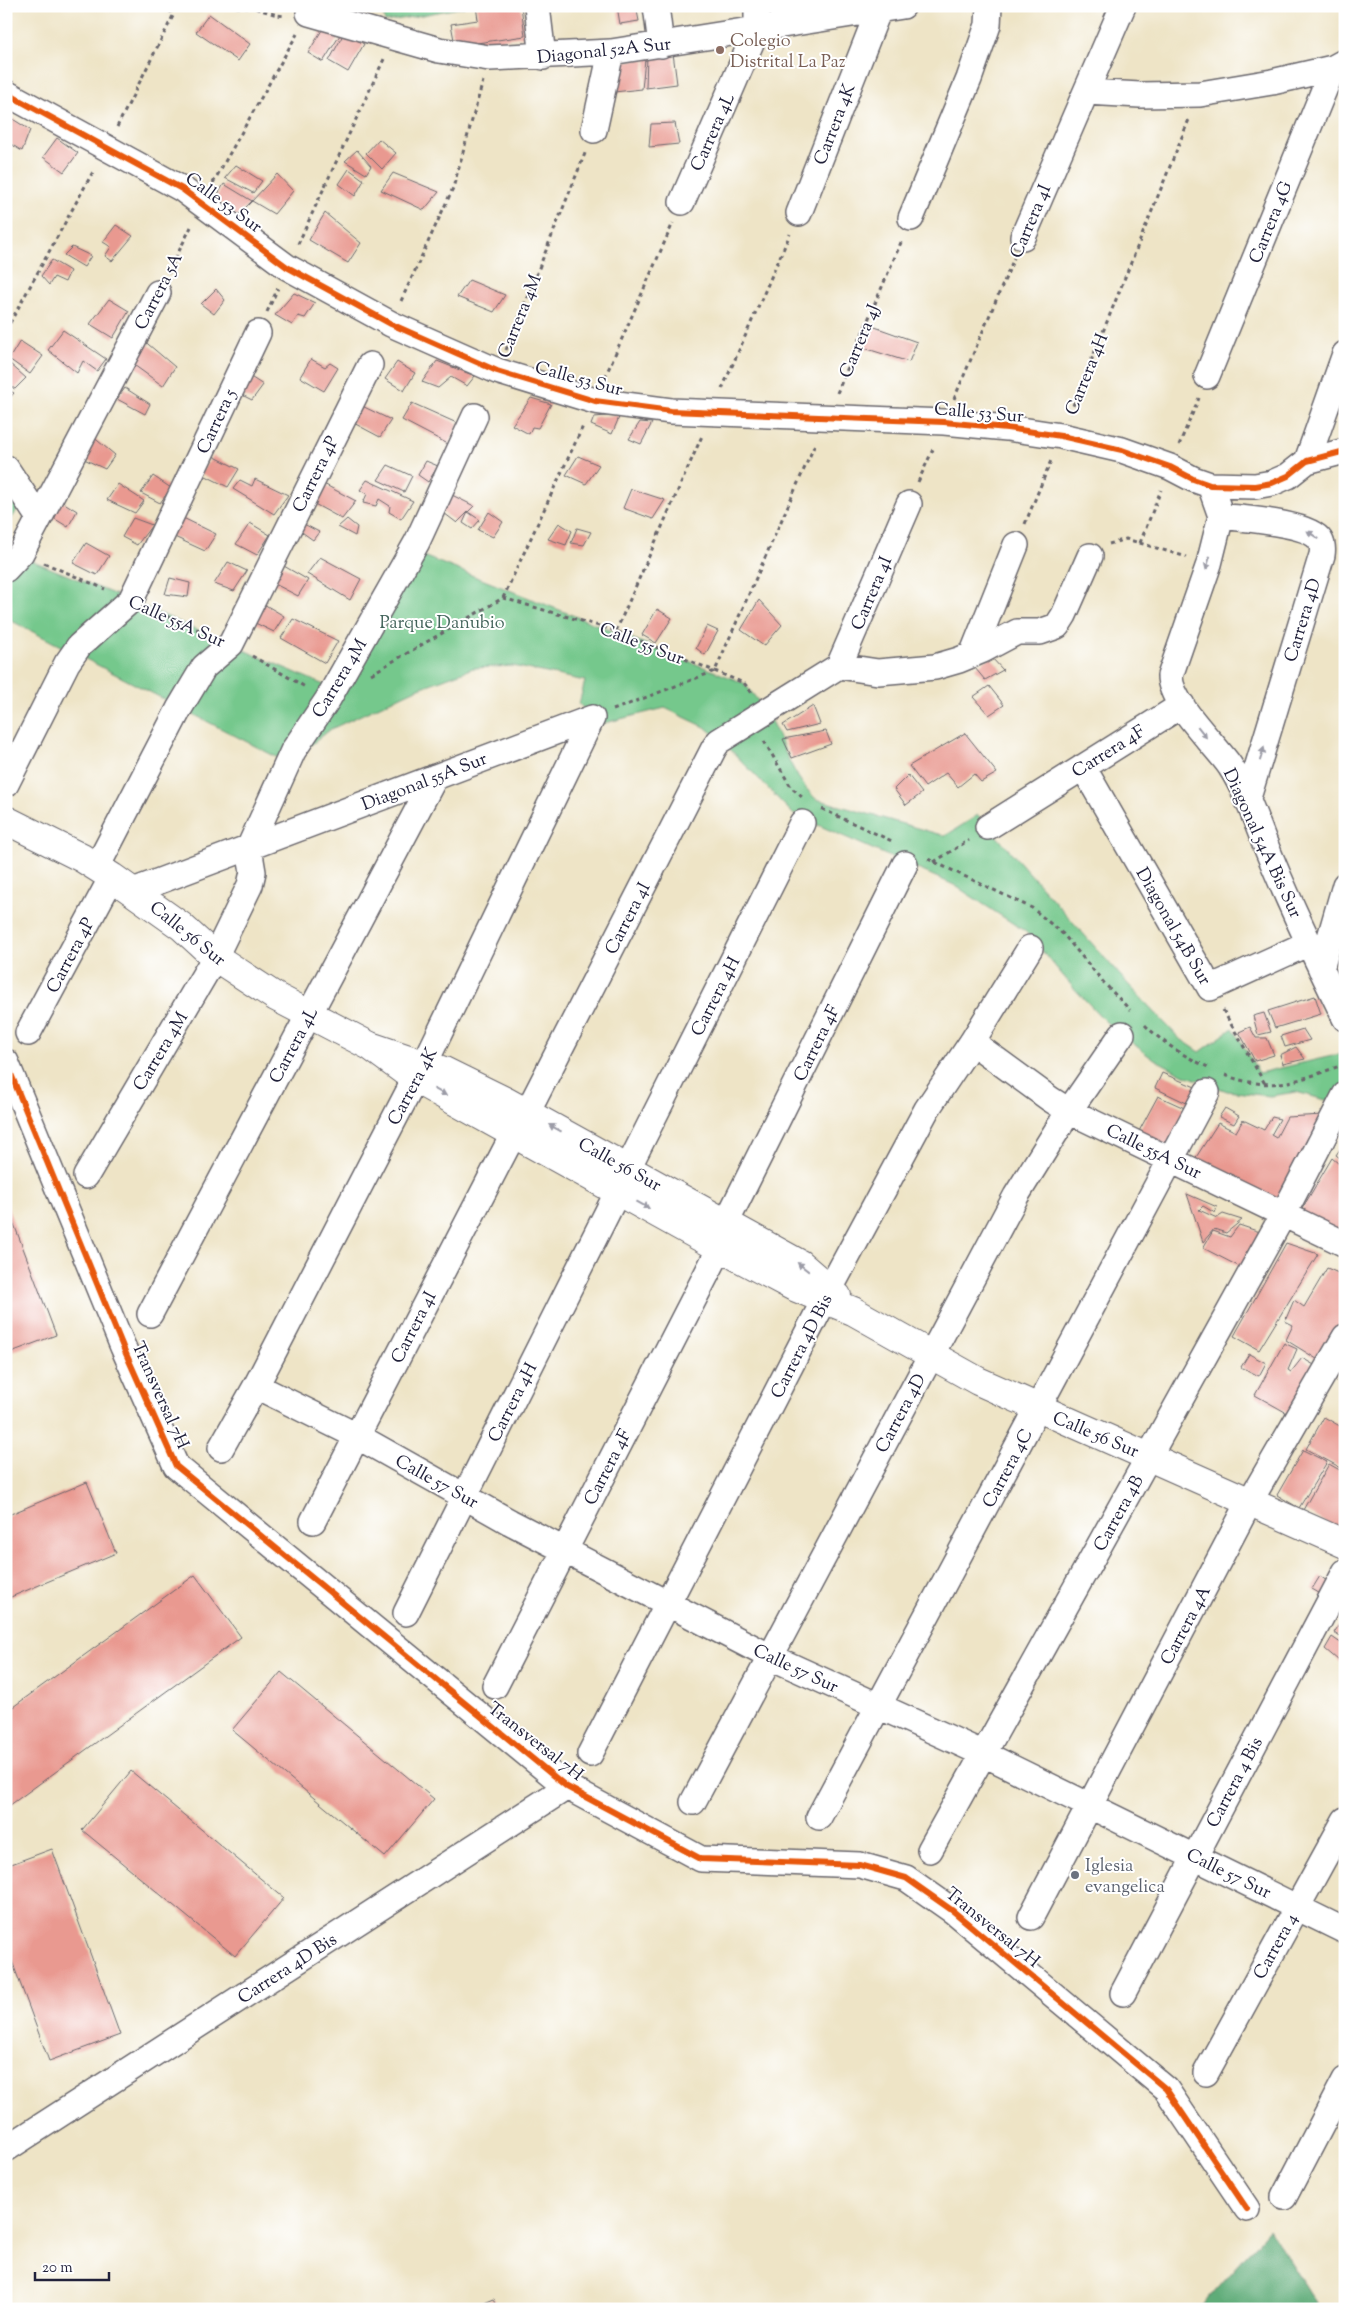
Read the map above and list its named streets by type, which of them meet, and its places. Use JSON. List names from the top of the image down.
{
  "streets": {
    "street": [
      "Diagonal 52A Sur",
      "Carrera 4K",
      "Carrera 4L",
      "Calle 53 Sur",
      "Carrera 4I",
      "Carrera 4G",
      "Carrera 5A",
      "Carrera 4M",
      "Carrera 4H",
      "Carrera 5",
      "Carrera 4P",
      "Carrera 4D",
      "Calle 55A Sur",
      "Carrera 4F",
      "Diagonal 55A Sur",
      "Diagonal 54A Bis Sur",
      "Diagonal 54B Sur",
      "Calle 56 Sur",
      "Carrera 4D Bis",
      "Transversal 7H",
      "Carrera 4C",
      "Calle 57 Sur",
      "Carrera 4B",
      "Carrera 4A",
      "Carrera 4 Bis",
      "Carrera 4"
    ],
    "path": ["Carrera 4J", "Calle 55 Sur"]
  },
  "crossings": [
    ["Diagonal 52A Sur", "Carrera 4K"],
    ["Diagonal 52A Sur", "Carrera 4L"],
    ["Diagonal 52A Sur", "Carrera 5A"],
    ["Carrera 4K", "Diagonal 55A Sur"],
    ["Carrera 4K", "Calle 56 Sur"],
    ["Carrera 4K", "Calle 57 Sur"],
    ["Carrera 4L", "Diagonal 55A Sur"],
    ["Carrera 4L", "Calle 56 Sur"],
    ["Calle 53 Sur", "Carrera 4I"],
    ["Calle 53 Sur", "Carrera 5A"],
    ["Calle 53 Sur", "Carrera 4M"],
    ["Calle 53 Sur", "Carrera 4J"],
    ["Calle 53 Sur", "Carrera 4H"],
    ["Carrera 4I", "Calle 55 Sur"],
    ["Carrera 4I", "Calle 56 Sur"],
    ["Carrera 4I", "Calle 57 Sur"],
    ["Carrera 5A", "Calle 55A Sur"],
    ["Carrera 4M", "Calle 55A Sur"],
    ["Carrera 4M", "Diagonal 55A Sur"],
    ["Carrera 4M", "Calle 56 Sur"],
    ["Carrera 4J", "Calle 55 Sur"],
    ["Carrera 4H", "Calle 56 Sur"],
    ["Carrera 4H", "Calle 57 Sur"],
    ["Carrera 5", "Calle 55A Sur"],
    ["Carrera 4P", "Calle 55A Sur"],
    ["Carrera 4P", "Diagonal 55A Sur"],
    ["Carrera 4P", "Calle 56 Sur"],
    ["Carrera 4D", "Calle 55A Sur"],
    ["Carrera 4D", "Diagonal 54A Bis Sur"],
    ["Carrera 4D", "Calle 56 Sur"],
    ["Carrera 4D", "Calle 57 Sur"],
    ["Calle 55A Sur", "Carrera 4D Bis"],
    ["Calle 55A Sur", "Carrera 4C"],
    ["Calle 55A Sur", "Carrera 4B"],
    ["Carrera 4F", "Diagonal 54A Bis Sur"],
    ["Carrera 4F", "Diagonal 54B Sur"],
    ["Carrera 4F", "Calle 56 Sur"],
    ["Carrera 4F", "Calle 57 Sur"],
    ["Diagonal 55A Sur", "Calle 56 Sur"],
    ["Calle 56 Sur", "Carrera 4D Bis"],
    ["Calle 56 Sur", "Carrera 4C"],
    ["Calle 56 Sur", "Carrera 4B"],
    ["Calle 56 Sur", "Carrera 4A"],
    ["Carrera 4D Bis", "Transversal 7H"],
    ["Carrera 4D Bis", "Calle 57 Sur"],
    ["Carrera 4C", "Calle 57 Sur"],
    ["Calle 57 Sur", "Carrera 4B"],
    ["Calle 57 Sur", "Carrera 4A"],
    ["Calle 57 Sur", "Carrera 4 Bis"],
    ["Calle 57 Sur", "Carrera 4"]
  ],
  "parks": ["Parque Danubio"],
  "places": ["Colegio Distrital La Paz", "Iglesia evangelica"],
  "scale_bar": "20 m"
}
